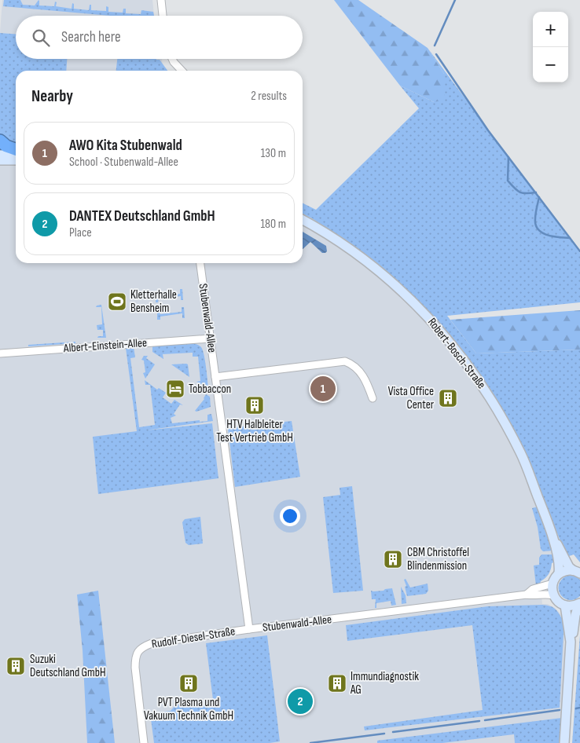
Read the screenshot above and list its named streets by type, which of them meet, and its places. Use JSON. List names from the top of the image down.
{
  "streets": {
    "street": [
      "Stubenwald-Allee",
      "Albert-Einstein-Allee",
      "Robert-Bosch-Straße",
      "Rudolf-Diesel-Straße"
    ]
  },
  "crossings": [
    ["Stubenwald-Allee", "Albert-Einstein-Allee"],
    ["Stubenwald-Allee", "Rudolf-Diesel-Straße"]
  ],
  "places": {
    "sports": ["Kletterhalle Bensheim"],
    "hotel": ["Tobbaccon"],
    "building": [
      "Vista Office Center",
      "HTV Halbleiter Test Vertrieb GmbH",
      "CBM Christoffel Blindenmission",
      "Suzuki Deutschland GmbH",
      "PVT Plasma und Vakuum Technik GmbH",
      "Immundiagnostik AG"
    ]
  },
  "page": {
    "map_buttons": ["+", "−"],
    "search": "Search here",
    "heading": ["Nearby", "2 results"],
    "list": [
      {
        "mark": "1",
        "name": "AWO Kita Stubenwald",
        "note": "School · Stubenwald-Allee",
        "value": "130 m"
      },
      {
        "mark": "2",
        "name": "DANTEX Deutschland GmbH",
        "note": "Place",
        "value": "180 m"
      }
    ],
    "pins": ["1", "2"]
  }
}
